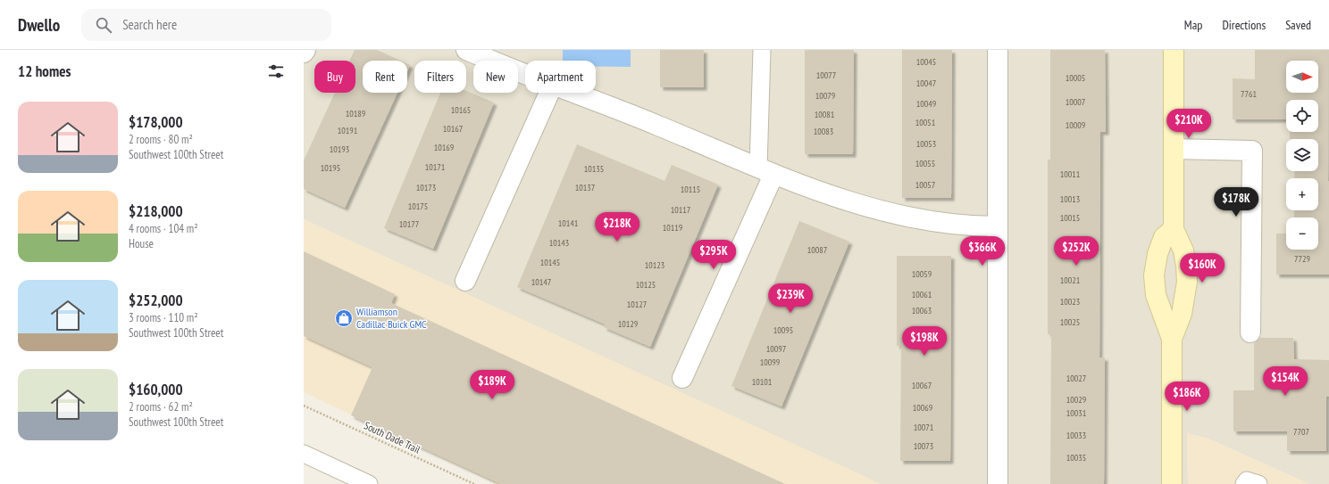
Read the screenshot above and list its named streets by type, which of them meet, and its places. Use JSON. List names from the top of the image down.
{
  "streets": {
    "path": ["South Dade Trail"]
  },
  "places": {
    "shop": ["Williamson Cadillac Buick GMC"]
  },
  "house_numbers": [
    "10045",
    "10077",
    "10005",
    "10047",
    "7761",
    "10079",
    "10007",
    "10049",
    "10165",
    "10189",
    "10081",
    "10051",
    "10009",
    "10167",
    "10191",
    "10083",
    "10053",
    "10169",
    "10193",
    "10055",
    "10171",
    "10195",
    "10135",
    "10011",
    "10057",
    "10173",
    "10137",
    "10115",
    "10013",
    "10175",
    "10117",
    "10015",
    "10141",
    "10177",
    "10119",
    "10143",
    "10087",
    "7729",
    "10145",
    "10123",
    "10059",
    "10021",
    "10147",
    "10125",
    "10061",
    "10023",
    "10127",
    "10063",
    "10025",
    "10129",
    "10095",
    "10097",
    "10099",
    "10027",
    "10101",
    "10067",
    "10029",
    "10069",
    "10031",
    "10071",
    "7707",
    "10033",
    "10073",
    "10035"
  ],
  "north": "right",
  "page": {
    "header": "Dwello",
    "search": "Search here",
    "nav": ["Map", "Directions", "Saved"],
    "heading": "12 homes",
    "map_buttons": ["+", "−"],
    "chip": [
      "Buy",
      "Rent",
      "Filters",
      "New",
      "Apartment"
    ],
    "list": [
      {
        "name": "$178,000",
        "note": "2 rooms · 80 m² · Southwest 100th Street"
      },
      {
        "name": "$218,000",
        "note": "4 rooms · 104 m² · House"
      },
      {
        "name": "$252,000",
        "note": "3 rooms · 110 m² · Southwest 100th Street"
      },
      {
        "name": "$160,000",
        "note": "2 rooms · 62 m² · Southwest 100th Street"
      }
    ],
    "price": [
      "$210K",
      "$178K",
      "$218K",
      "$366K",
      "$252K",
      "$295K",
      "$160K",
      "$239K",
      "$198K",
      "$154K",
      "$189K",
      "$186K"
    ]
  }
}
